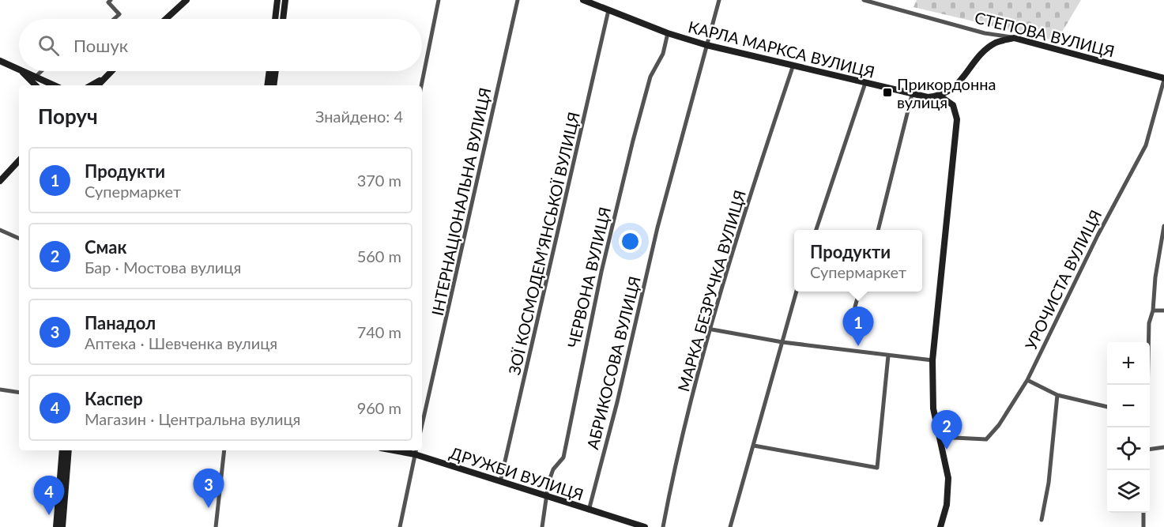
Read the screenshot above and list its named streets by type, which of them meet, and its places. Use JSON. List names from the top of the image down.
{
  "streets": {
    "street": [
      "СТЕПОВА ВУЛИЦЯ",
      "КАРЛА МАРКСА ВУЛИЦЯ",
      "ІНТЕРНАЦІОНАЛЬНА ВУЛИЦЯ",
      "ЗОЇ КОСМОДЕМ’ЯНСЬКОЇ ВУЛИЦЯ",
      "ЧЕРВОНА ВУЛИЦЯ",
      "УРОЧИСТА ВУЛИЦЯ",
      "МАРКА БЕЗРУЧКА ВУЛИЦЯ",
      "АБРИКОСОВА ВУЛИЦЯ",
      "ДРУЖБИ ВУЛИЦЯ"
    ]
  },
  "crossings": [
    ["СТЕПОВА ВУЛИЦЯ", "УРОЧИСТА ВУЛИЦЯ"],
    ["КАРЛА МАРКСА ВУЛИЦЯ", "ЗОЇ КОСМОДЕМ’ЯНСЬКОЇ ВУЛИЦЯ"],
    ["КАРЛА МАРКСА ВУЛИЦЯ", "ЧЕРВОНА ВУЛИЦЯ"],
    ["КАРЛА МАРКСА ВУЛИЦЯ", "МАРКА БЕЗРУЧКА ВУЛИЦЯ"],
    ["КАРЛА МАРКСА ВУЛИЦЯ", "АБРИКОСОВА ВУЛИЦЯ"],
    ["ЗОЇ КОСМОДЕМ’ЯНСЬКОЇ ВУЛИЦЯ", "ДРУЖБИ ВУЛИЦЯ"],
    ["ЧЕРВОНА ВУЛИЦЯ", "ДРУЖБИ ВУЛИЦЯ"],
    ["АБРИКОСОВА ВУЛИЦЯ", "ДРУЖБИ ВУЛИЦЯ"]
  ],
  "places": {
    "transit": ["Прикордонна вулиця"]
  },
  "page": {
    "search": "Пошук",
    "heading": ["Поруч", "Знайдено: 4"],
    "list": [
      {
        "mark": "1",
        "name": "Продукти",
        "note": "Супермаркет",
        "value": "370 m"
      },
      {
        "mark": "2",
        "name": "Смак",
        "note": "Бар · Мостова вулиця",
        "value": "560 m"
      },
      {
        "mark": "3",
        "name": "Панадол",
        "note": "Аптека · Шевченка вулиця",
        "value": "740 m"
      },
      {
        "mark": "4",
        "name": "Каспер",
        "note": "Магазин · Центральна вулиця",
        "value": "960 m"
      }
    ],
    "popup": ["Продукти", "Супермаркет"],
    "pins": [
      "1",
      "2",
      "3",
      "4"
    ],
    "map_buttons": ["+", "−"]
  }
}
